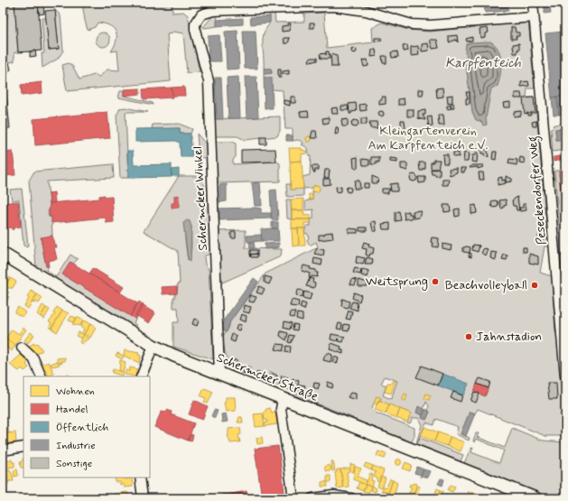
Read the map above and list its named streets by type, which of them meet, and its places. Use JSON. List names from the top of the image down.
{
  "streets": {
    "main road": ["Schermcker Straße"],
    "street": ["Peseckendorfer Weg", "Schermcker Winkel"]
  },
  "crossings": [
    ["Peseckendorfer Weg", "Schermcker Winkel"],
    ["Schermcker Winkel", "Schermcker Straße"]
  ],
  "water": ["Karpfenteich"],
  "parks": ["Kleingartenverein Am Karpfenteich e.V."],
  "places": ["Weitsprung", "Beachvolleyball", "Jahnstadion"],
  "legend": [
    "Wohnen",
    "Handel",
    "Öffentlich",
    "Industrie",
    "Sonstige"
  ]
}
